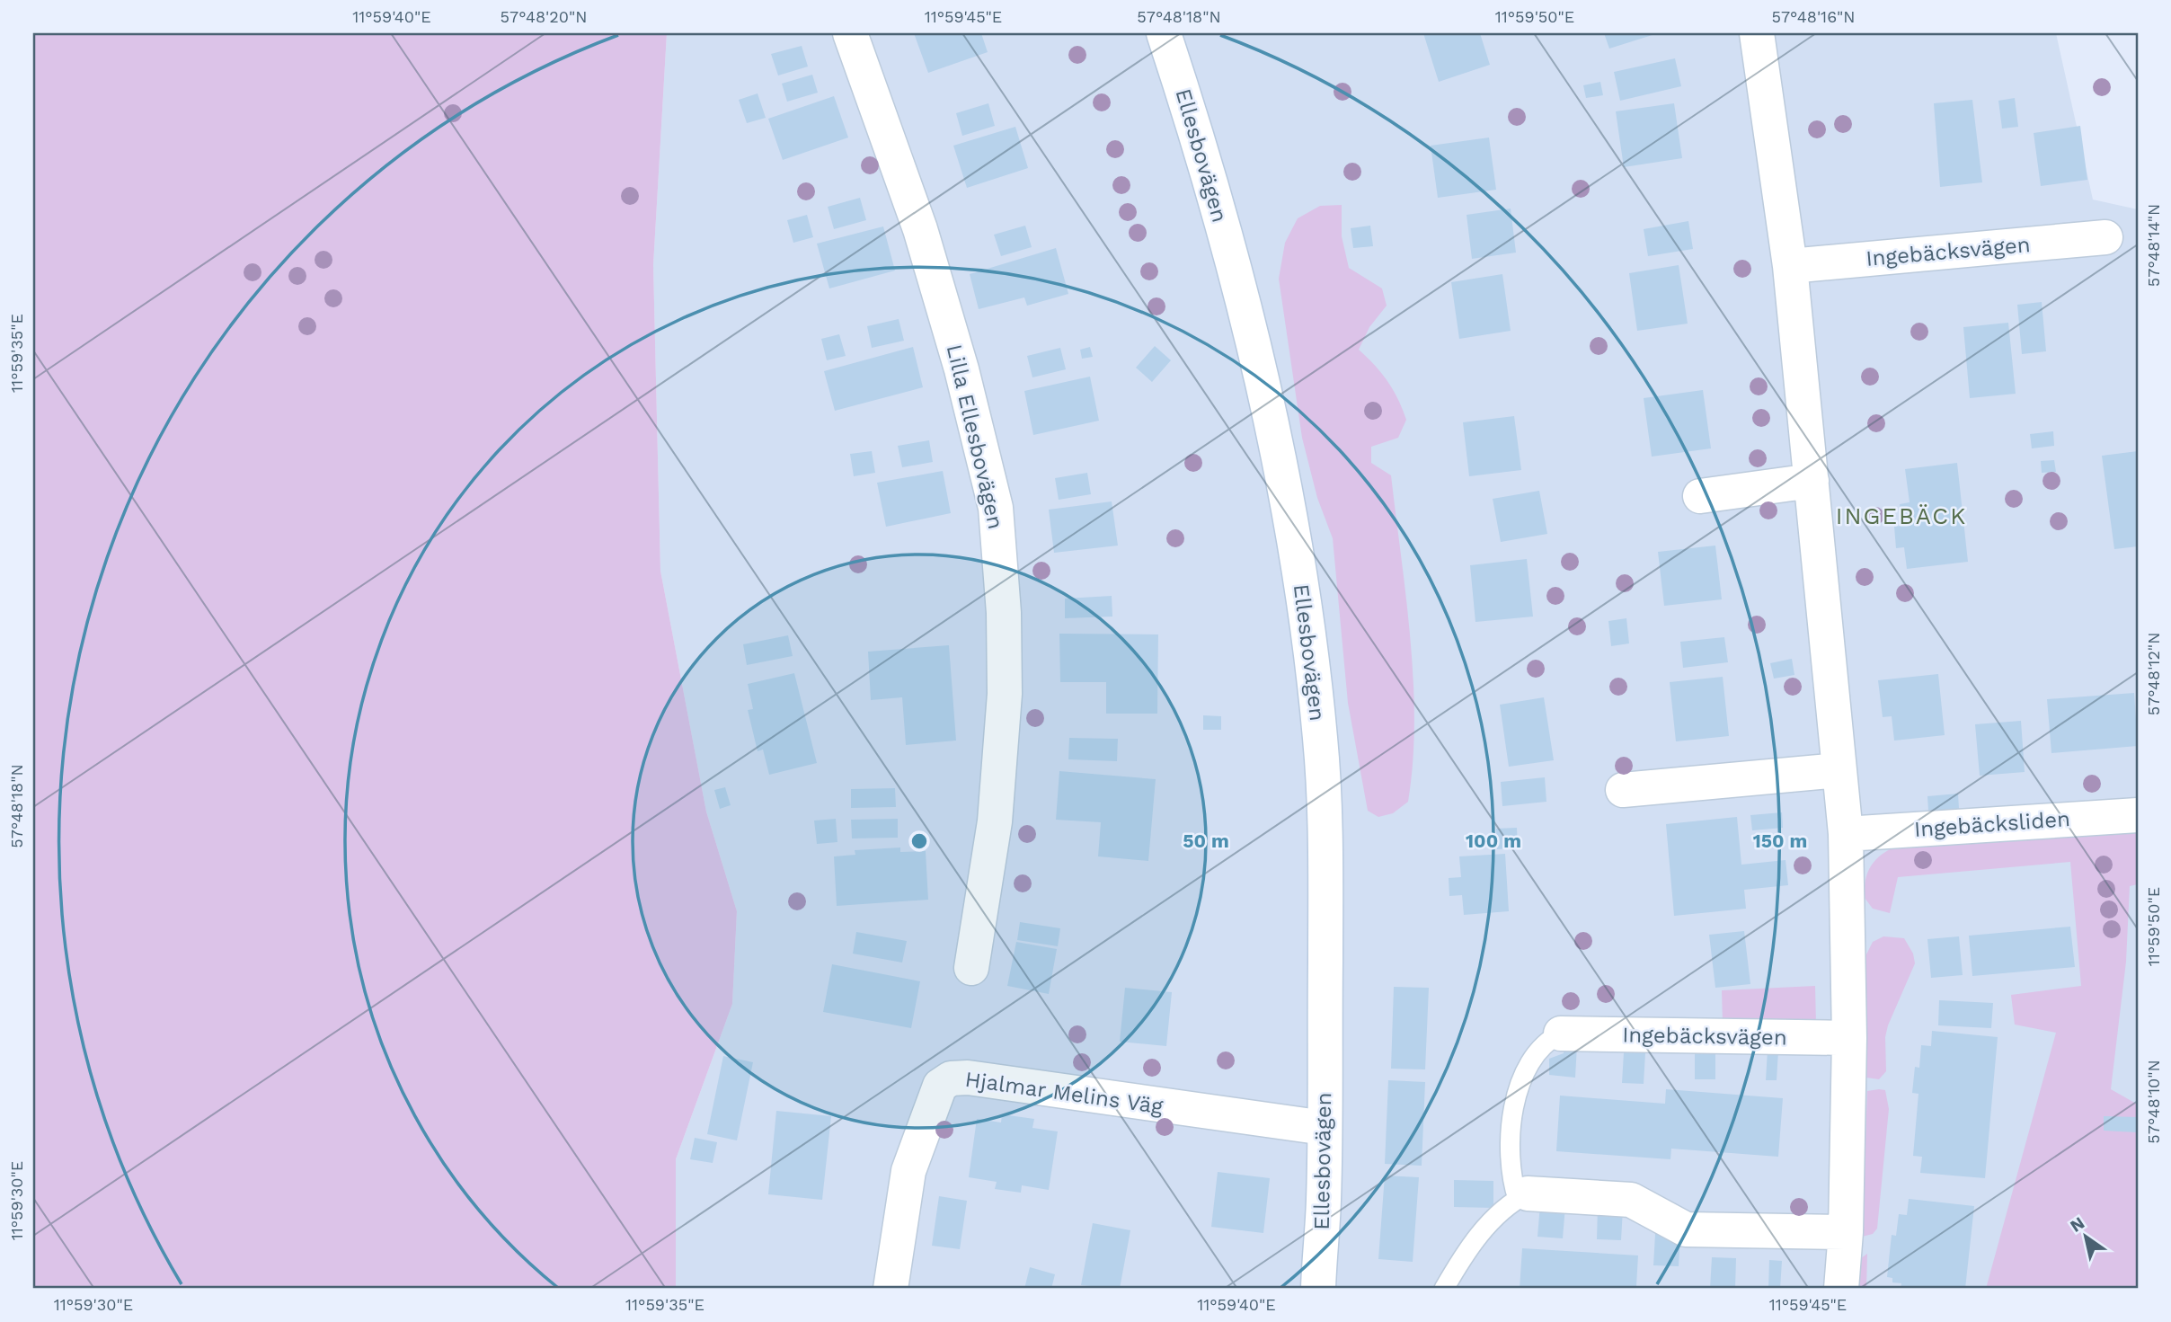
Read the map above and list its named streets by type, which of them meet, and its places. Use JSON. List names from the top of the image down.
{
  "streets": {
    "street": [
      "Ellesbovägen",
      "Ingebäcksvägen",
      "Lilla Ellesbovägen",
      "Ingebäcksliden",
      "Hjalmar Melins Väg"
    ]
  },
  "crossings": [
    ["Ellesbovägen", "Hjalmar Melins Väg"]
  ],
  "districts": ["INGEBÄCK"],
  "north": "top left",
  "coordinates": [
    "11°59'40\"E",
    "57°48'20\"N",
    "11°59'45\"E",
    "57°48'18\"N",
    "11°59'50\"E",
    "57°48'16\"N",
    "57°48'14\"N",
    "11°59'35\"E",
    "57°48'12\"N",
    "57°48'10\"N",
    "11°59'30\"E"
  ],
  "rings": ["50 m", "100 m", "150 m"]
}
